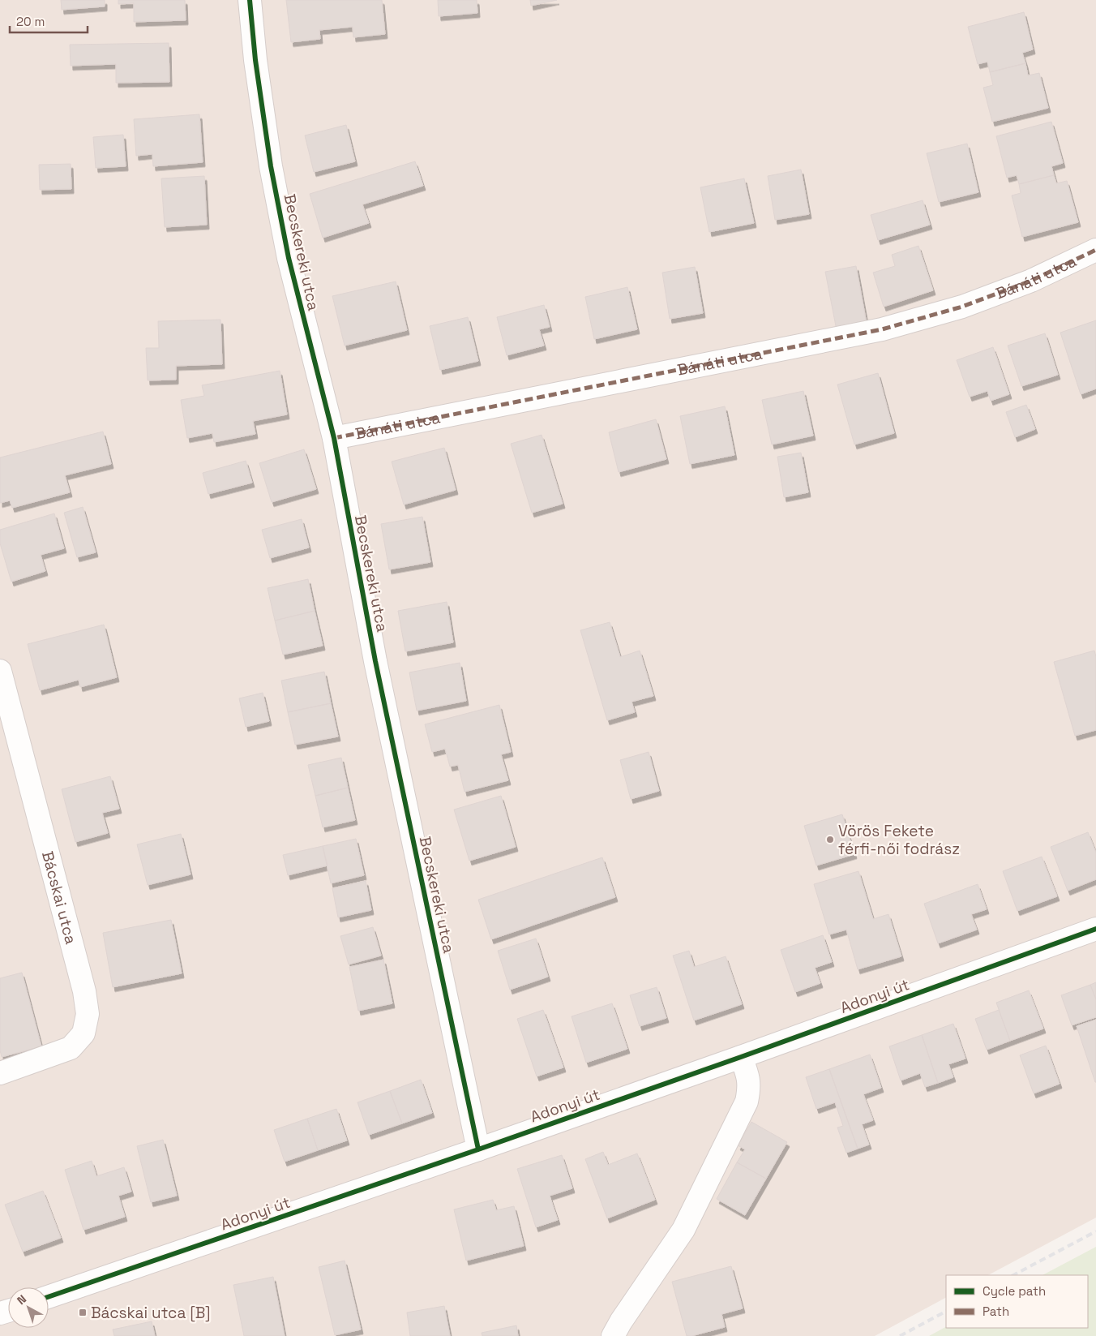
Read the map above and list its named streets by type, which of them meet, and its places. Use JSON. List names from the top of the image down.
{
  "streets": {
    "street": [
      "Becskereki utca",
      "Bánáti utca",
      "Bácskai utca",
      "Adonyi út"
    ]
  },
  "crossings": [
    ["Becskereki utca", "Bánáti utca"],
    ["Becskereki utca", "Adonyi út"]
  ],
  "places": {
    "other": ["Vörös Fekete férfi-női fodrász"],
    "transit": ["Bácskai utca [B]"]
  },
  "legend": ["Cycle path", "Path"],
  "scale_bar": "20 m",
  "north": "top left"
}
